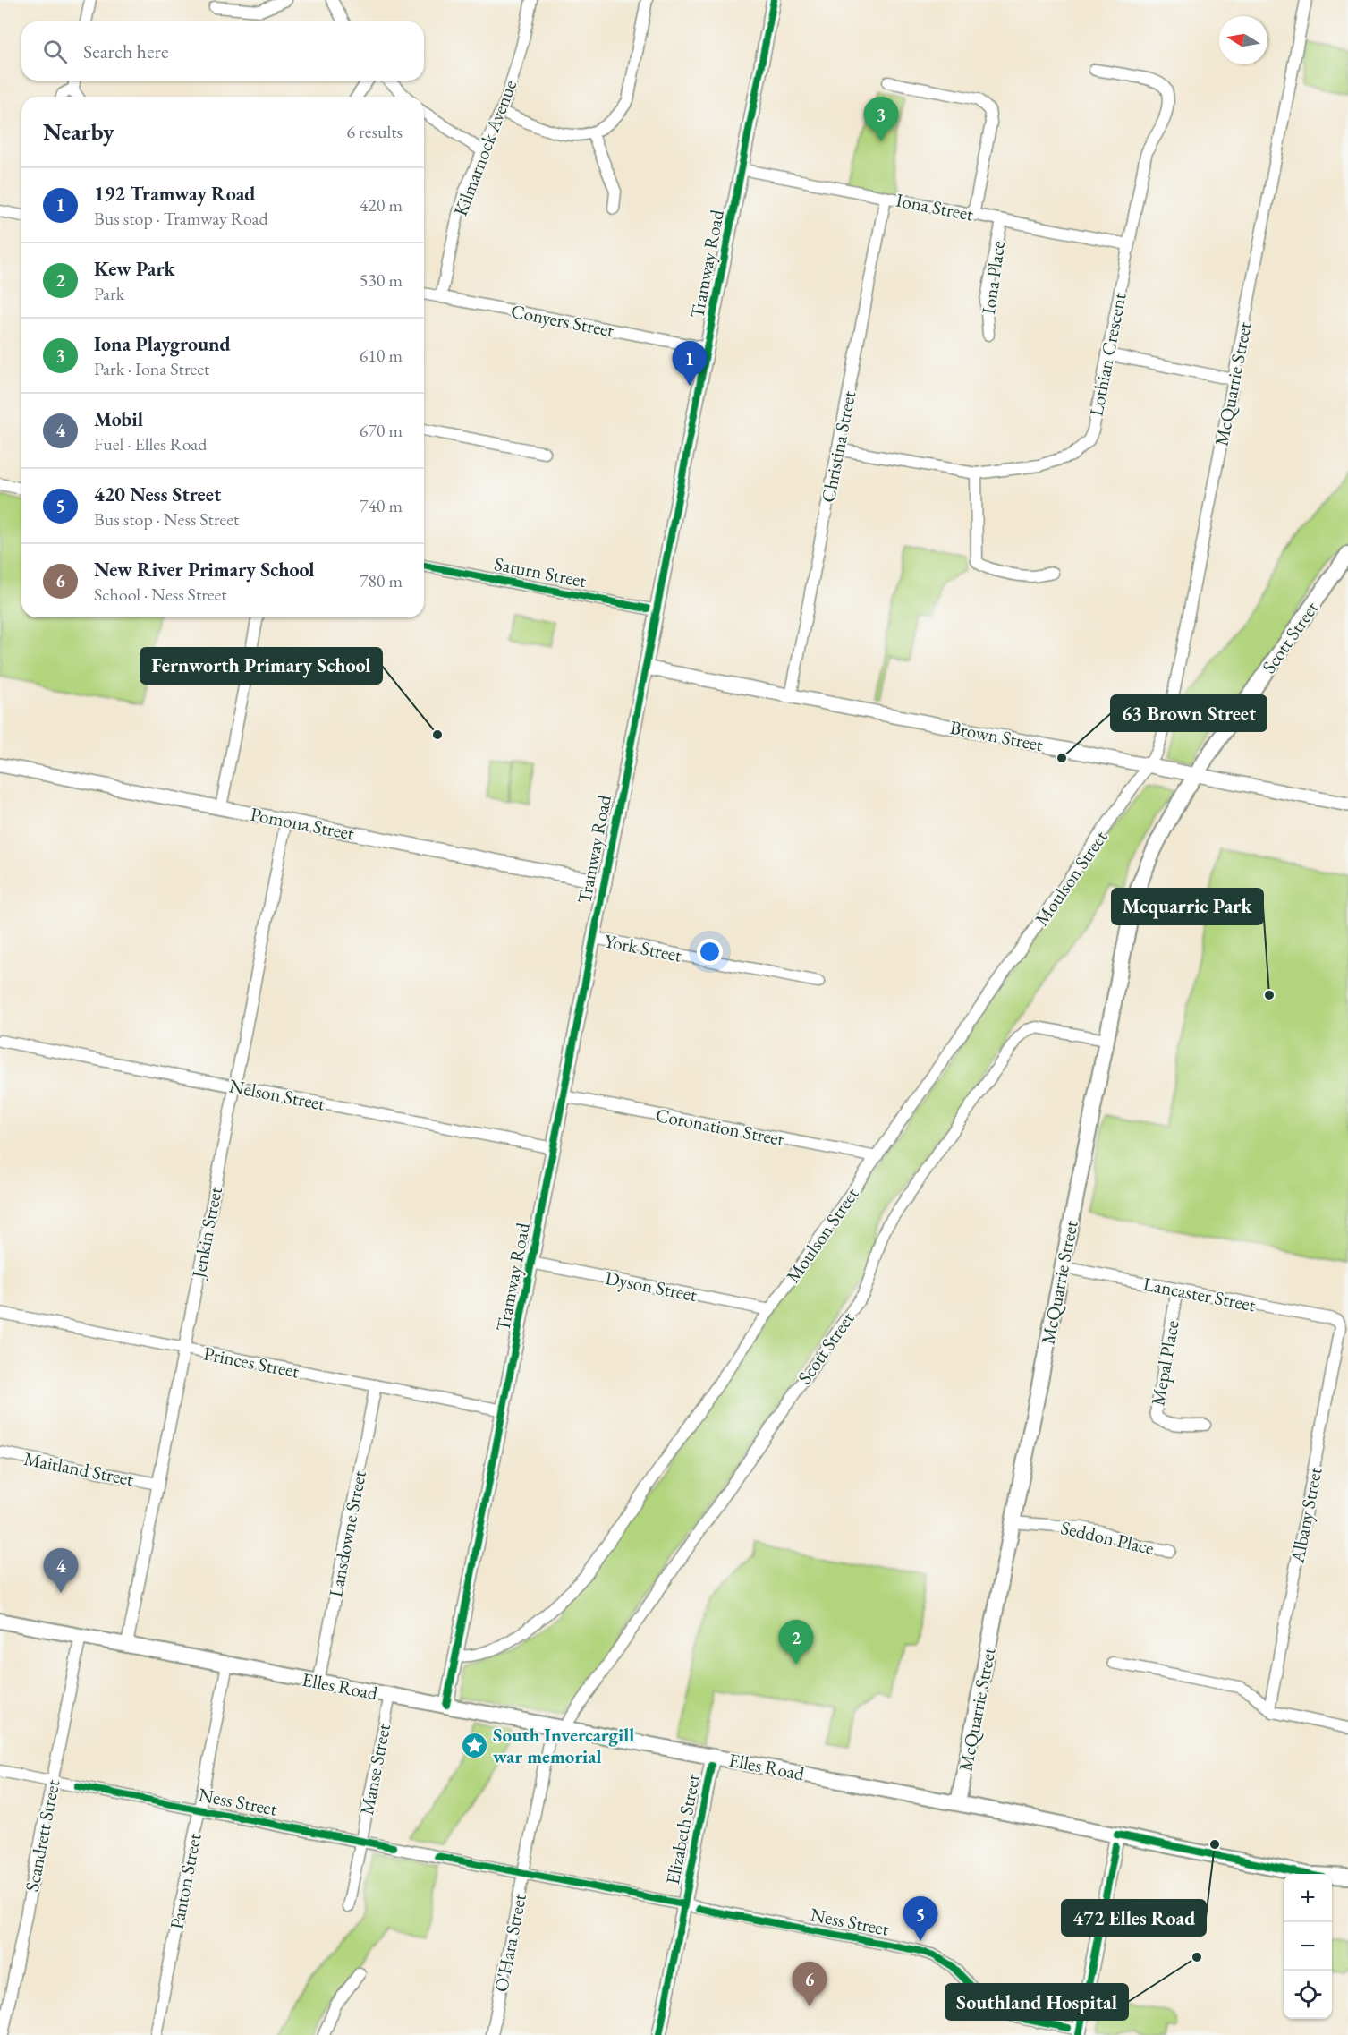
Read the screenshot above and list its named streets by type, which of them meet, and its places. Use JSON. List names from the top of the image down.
{
  "streets": {
    "main road": ["McQuarrie Street", "Scott Street", "Elles Road"],
    "street": [
      "Kilmarnock Avenue",
      "Iona Street",
      "Tramway Road",
      "Iona Place",
      "Conyers Street",
      "Lothian Crescent",
      "Christina Street",
      "Saturn Street",
      "Brown Street",
      "Pomona Street",
      "Moulson Street",
      "York Street",
      "Nelson Street",
      "Coronation Street",
      "Jenkin Street",
      "Dyson Street",
      "Lancaster Street",
      "Princes Street",
      "Mepal Place",
      "Maitland Street",
      "Albany Street",
      "Lansdowne Street",
      "Seddon Place",
      "Manse Street",
      "Ness Street",
      "Elizabeth Street",
      "Scandrett Street",
      "Panton Street",
      "O'Hara Street"
    ]
  },
  "crossings": [
    ["Kilmarnock Avenue", "Conyers Street"],
    ["Iona Street", "Tramway Road"],
    ["Iona Street", "Iona Place"],
    ["Iona Street", "Lothian Crescent"],
    ["Iona Street", "Christina Street"],
    ["Tramway Road", "Conyers Street"],
    ["Tramway Road", "Saturn Street"],
    ["Tramway Road", "Brown Street"],
    ["Tramway Road", "Pomona Street"],
    ["Tramway Road", "Moulson Street"],
    ["Tramway Road", "York Street"],
    ["Tramway Road", "Nelson Street"],
    ["Tramway Road", "Coronation Street"],
    ["Tramway Road", "Dyson Street"],
    ["Tramway Road", "Princes Street"],
    ["Tramway Road", "Elles Road"],
    ["Lothian Crescent", "Christina Street"],
    ["McQuarrie Street", "Scott Street"],
    ["McQuarrie Street", "Brown Street"],
    ["McQuarrie Street", "Moulson Street"],
    ["McQuarrie Street", "Lancaster Street"],
    ["McQuarrie Street", "Seddon Place"],
    ["McQuarrie Street", "Elles Road"],
    ["Christina Street", "Brown Street"],
    ["Scott Street", "Brown Street"],
    ["Scott Street", "Elles Road"],
    ["Scott Street", "O'Hara Street"],
    ["Brown Street", "Moulson Street"],
    ["Pomona Street", "Jenkin Street"],
    ["Moulson Street", "Coronation Street"],
    ["Moulson Street", "Dyson Street"],
    ["Nelson Street", "Jenkin Street"],
    ["Jenkin Street", "Princes Street"],
    ["Jenkin Street", "Maitland Street"],
    ["Jenkin Street", "Elles Road"],
    ["Lancaster Street", "Mepal Place"],
    ["Lancaster Street", "Albany Street"],
    ["Princes Street", "Lansdowne Street"],
    ["Lansdowne Street", "Elles Road"],
    ["Elles Road", "Manse Street"],
    ["Elles Road", "Elizabeth Street"],
    ["Elles Road", "Scandrett Street"],
    ["Elles Road", "Panton Street"],
    ["Elles Road", "O'Hara Street"],
    ["Manse Street", "Ness Street"],
    ["Ness Street", "Elizabeth Street"],
    ["Ness Street", "Scandrett Street"],
    ["Ness Street", "Panton Street"],
    ["Ness Street", "O'Hara Street"]
  ],
  "places": {
    "other": [
      "Fernworth Primary School",
      "63 Brown Street",
      "Mcquarrie Park",
      "472 Elles Road",
      "Southland Hospital"
    ],
    "place": ["South Invercargill war memorial"]
  },
  "north": "left",
  "page": {
    "search": "Search here",
    "pins": [
      "3",
      "1",
      "4",
      "2",
      "5",
      "6"
    ],
    "heading": ["Nearby", "6 results"],
    "list": [
      {
        "mark": "1",
        "name": "192 Tramway Road",
        "note": "Bus stop · Tramway Road",
        "value": "420 m"
      },
      {
        "mark": "2",
        "name": "Kew Park",
        "note": "Park",
        "value": "530 m"
      },
      {
        "mark": "3",
        "name": "Iona Playground",
        "note": "Park · Iona Street",
        "value": "610 m"
      },
      {
        "mark": "4",
        "name": "Mobil",
        "note": "Fuel · Elles Road",
        "value": "670 m"
      },
      {
        "mark": "5",
        "name": "420 Ness Street",
        "note": "Bus stop · Ness Street",
        "value": "740 m"
      },
      {
        "mark": "6",
        "name": "New River Primary School",
        "note": "School · Ness Street",
        "value": "780 m"
      }
    ],
    "map_buttons": ["+", "−"]
  }
}
